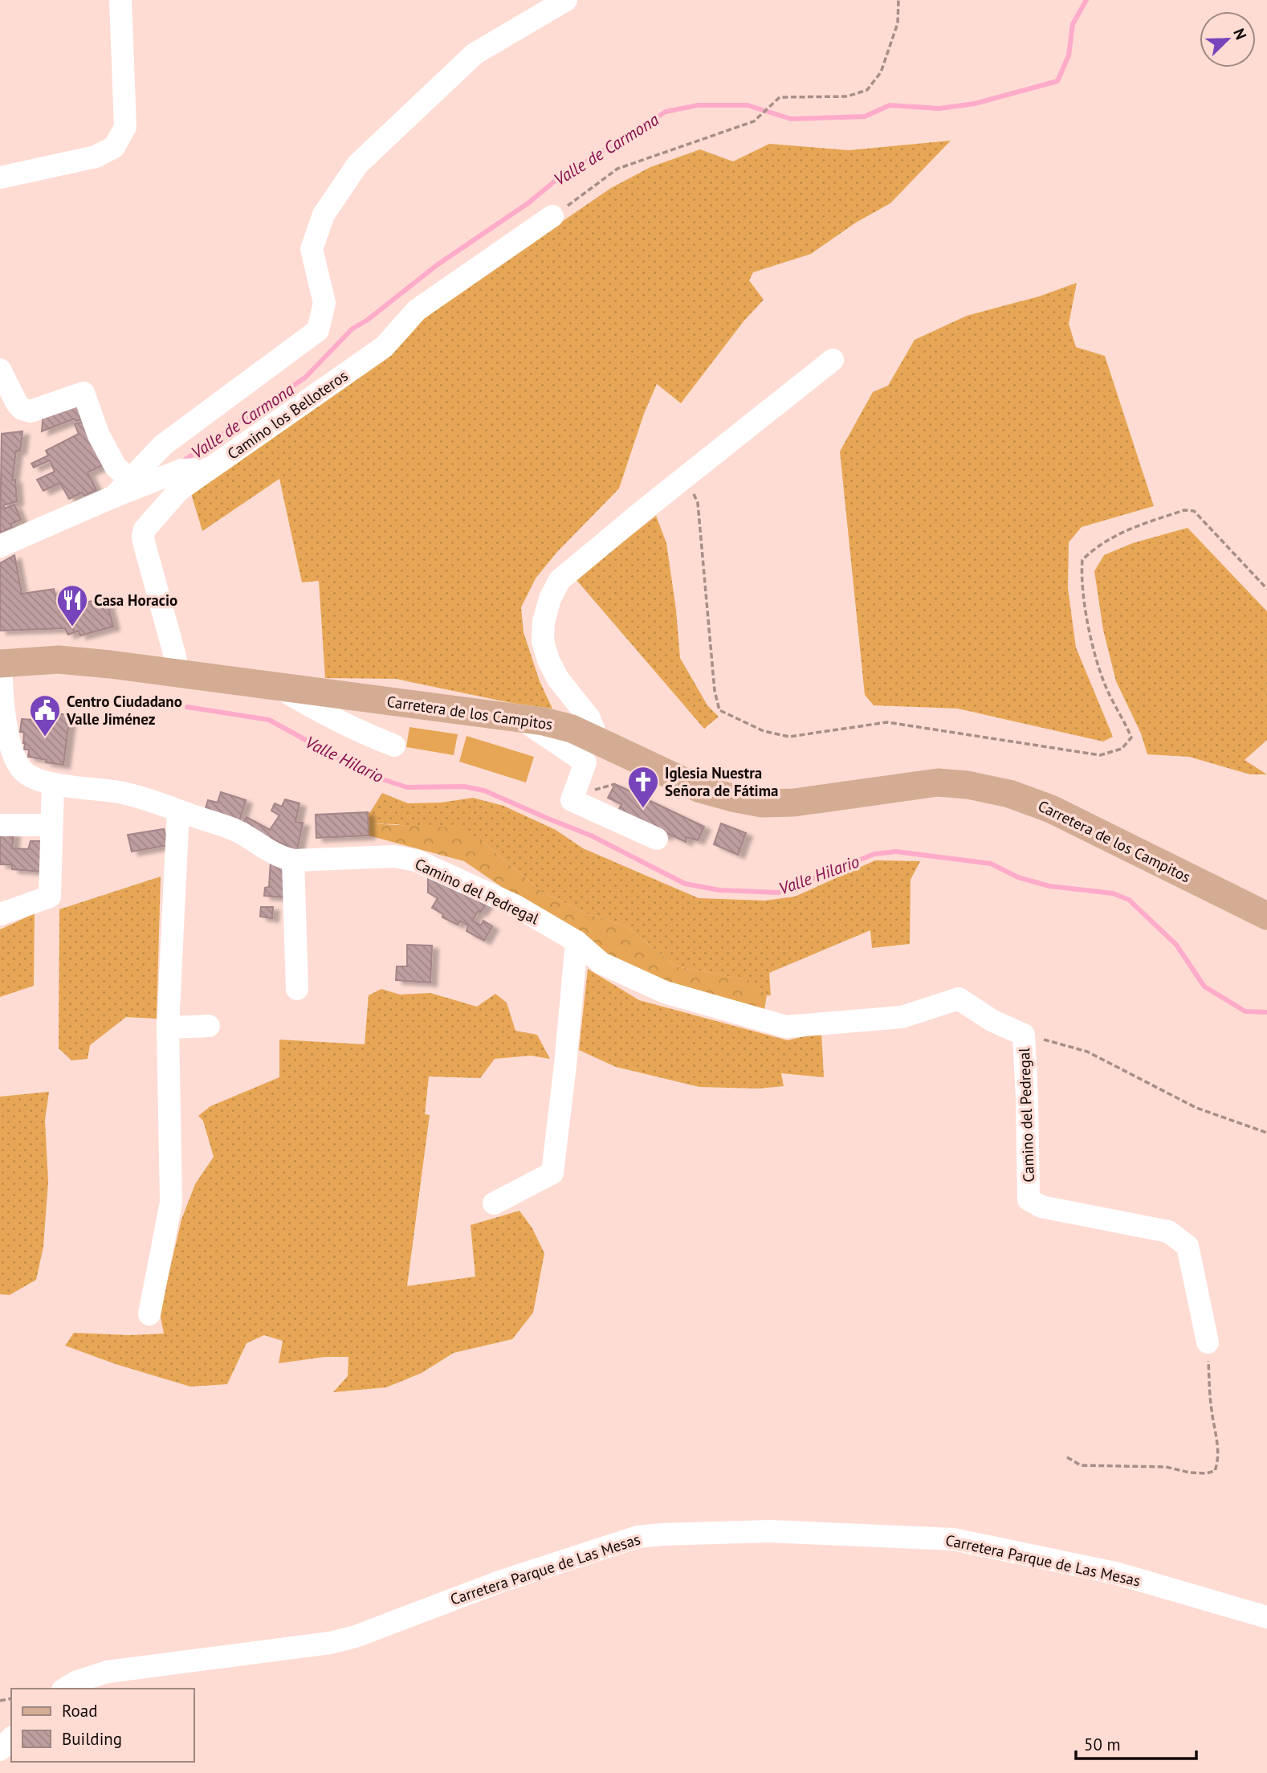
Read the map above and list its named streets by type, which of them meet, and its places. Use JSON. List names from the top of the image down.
{
  "streets": {
    "main road": ["Carretera de los Campitos"],
    "street": ["Camino los Belloteros", "Camino del Pedregal", "Carretera Parque de Las Mesas"]
  },
  "crossings": [
    ["Camino los Belloteros", "Carretera de los Campitos"],
    ["Carretera de los Campitos", "Camino del Pedregal"]
  ],
  "water": ["Valle de Carmona", "Valle Hilario"],
  "places": {
    "restaurant": ["Casa Horacio"],
    "public building": ["Centro Ciudadano Valle Jiménez"],
    "church": ["Iglesia Nuestra Señora de Fátima"]
  },
  "legend": ["Road", "Building"],
  "scale_bar": "50 m",
  "north": "top right"
}
